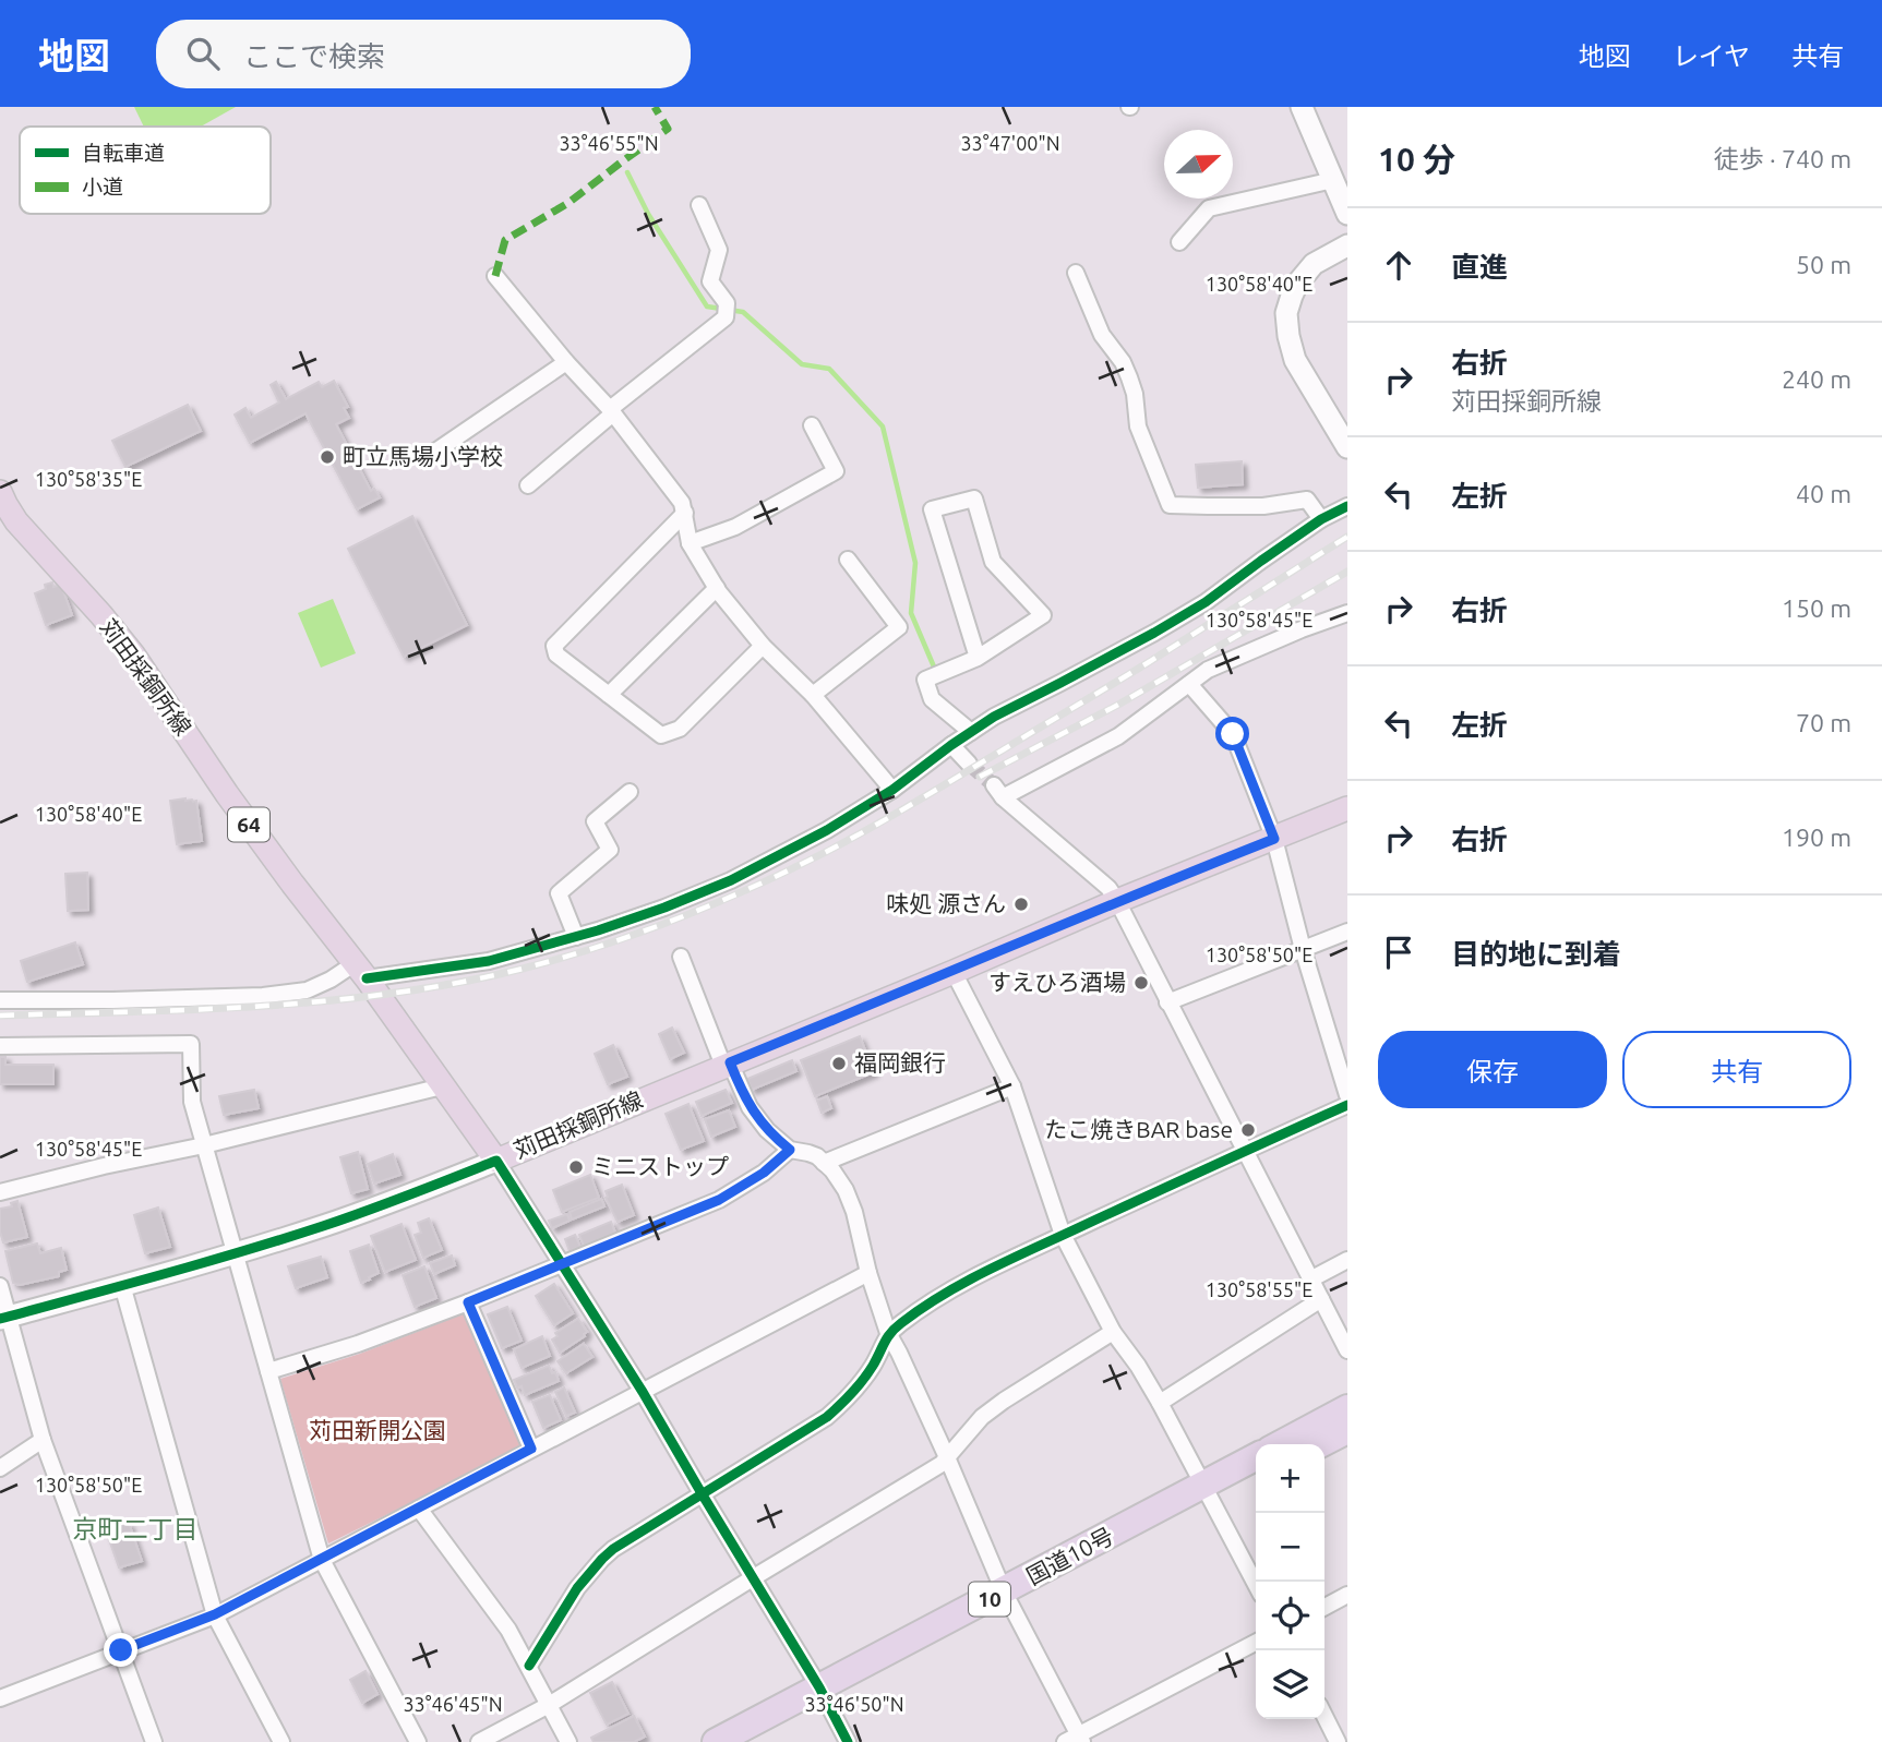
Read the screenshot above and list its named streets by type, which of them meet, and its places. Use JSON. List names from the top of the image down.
{
  "streets": {
    "highway": ["国道10号", "10"],
    "main road": ["苅田採銅所線", "64"]
  },
  "districts": ["京町二丁目"],
  "parks": ["苅田新開公園"],
  "places": [
    "町立馬場小学校",
    "味処 源さん",
    "すえひろ酒場",
    "福岡銀行",
    "たこ焼きBAR base",
    "ミニストップ"
  ],
  "legend": ["自転車道", "小道"],
  "north": "right",
  "page": {
    "header": "地図",
    "search": "ここで検索",
    "nav": ["地図", "レイヤ", "共有"],
    "heading": ["10 分", "徒歩 · 740 m"],
    "list": [
      ["直進", "50 m"],
      ["右折", "苅田採銅所線", "240 m"],
      ["左折", "40 m"],
      ["右折", "150 m"],
      ["左折", "70 m"],
      ["右折", "190 m"],
      "目的地に到着"
    ],
    "buttons": ["保存", "共有"],
    "map_buttons": ["+", "−"]
  },
  "coordinates": [
    "33°46'55\"N",
    "33°47'00\"N",
    "130°58'40\"E",
    "130°58'35\"E",
    "130°58'45\"E",
    "130°58'50\"E",
    "130°58'55\"E",
    "33°46'45\"N",
    "33°46'50\"N"
  ]
}
